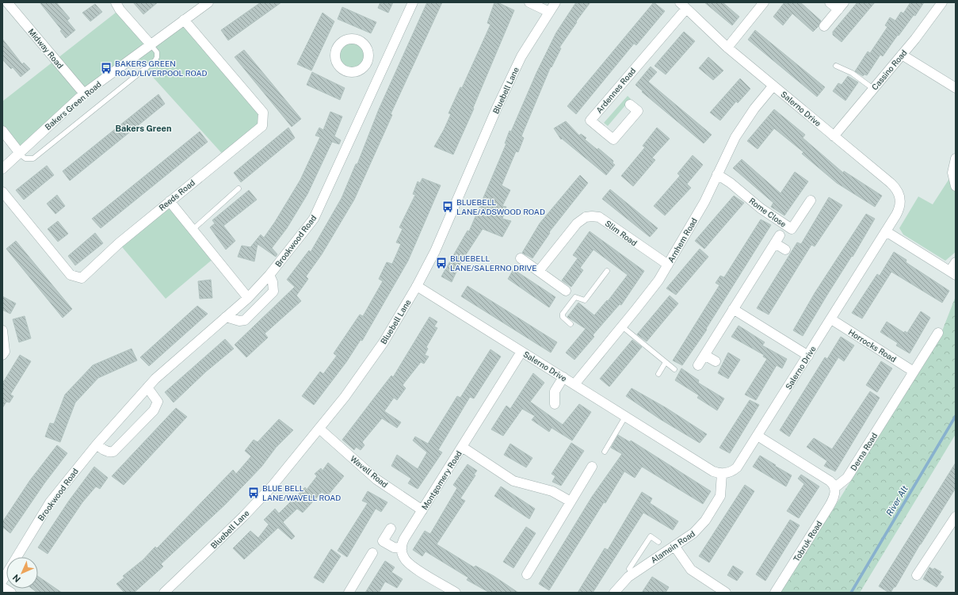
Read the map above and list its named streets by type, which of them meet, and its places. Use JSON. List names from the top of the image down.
{
  "streets": {
    "street": [
      "Midway Road",
      "Cassino Road",
      "Bluebell Lane",
      "Ardennes Road",
      "Bakers Green Road",
      "Salerno Drive",
      "Reeds Road",
      "Rome Close",
      "Slim Road",
      "Arnhem Road",
      "Brookwood Road",
      "Horrocks Road",
      "Derna Road",
      "Wavell Road",
      "Montgomery Road",
      "Tobruk Road",
      "Alamein Road"
    ]
  },
  "crossings": [
    ["Midway Road", "Bakers Green Road"],
    ["Cassino Road", "Salerno Drive"],
    ["Bluebell Lane", "Salerno Drive"],
    ["Bluebell Lane", "Wavell Road"],
    ["Ardennes Road", "Salerno Drive"],
    ["Bakers Green Road", "Reeds Road"],
    ["Salerno Drive", "Arnhem Road"],
    ["Salerno Drive", "Horrocks Road"],
    ["Salerno Drive", "Montgomery Road"],
    ["Salerno Drive", "Alamein Road"],
    ["Rome Close", "Arnhem Road"],
    ["Slim Road", "Arnhem Road"],
    ["Horrocks Road", "Derna Road"],
    ["Derna Road", "Tobruk Road"],
    ["Wavell Road", "Montgomery Road"]
  ],
  "districts": ["Bakers Green"],
  "water": ["River Alt"],
  "places": {
    "bus stop": [
      "BAKERS GREEN ROAD/LIVERPOOL ROAD",
      "BLUEBELL LANE/ADSWOOD ROAD",
      "BLUEBELL LANE/SALERNO DRIVE",
      "BLUE BELL LANE/WAVELL ROAD"
    ]
  },
  "north": "bottom left"
}
